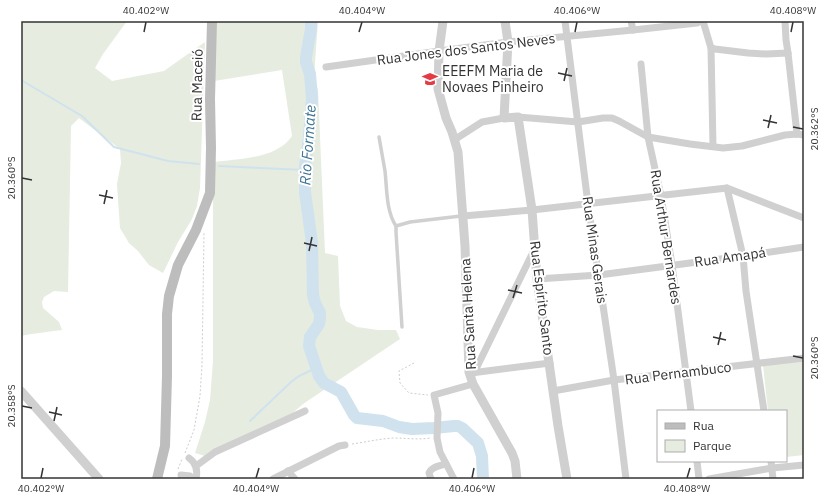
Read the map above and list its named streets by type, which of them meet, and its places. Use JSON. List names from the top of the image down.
{
  "streets": {
    "main road": ["Rua Maceió"],
    "street": [
      "Rua Jones dos Santos Neves",
      "Rua Arthur Bernardes",
      "Rua Minas Gerais",
      "Rua Amapá",
      "Rua Espírito Santo",
      "Rua Santa Helena",
      "Rua Pernambuco"
    ]
  },
  "crossings": [
    ["Rua Jones dos Santos Neves", "Rua Minas Gerais"],
    ["Rua Jones dos Santos Neves", "Rua Santa Helena"],
    ["Rua Arthur Bernardes", "Rua Amapá"],
    ["Rua Arthur Bernardes", "Rua Pernambuco"],
    ["Rua Minas Gerais", "Rua Amapá"],
    ["Rua Minas Gerais", "Rua Pernambuco"],
    ["Rua Amapá", "Rua Espírito Santo"],
    ["Rua Espírito Santo", "Rua Pernambuco"]
  ],
  "water": ["Rio Formate"],
  "places": {
    "school or university": ["EEEFM Maria de Novaes Pinheiro"]
  },
  "legend": ["Rua", "Parque"],
  "coordinates": [
    "40.402°W",
    "40.404°W",
    "40.406°W",
    "40.408°W",
    "20.362°S",
    "20.360°S",
    "20.358°S"
  ]
}
